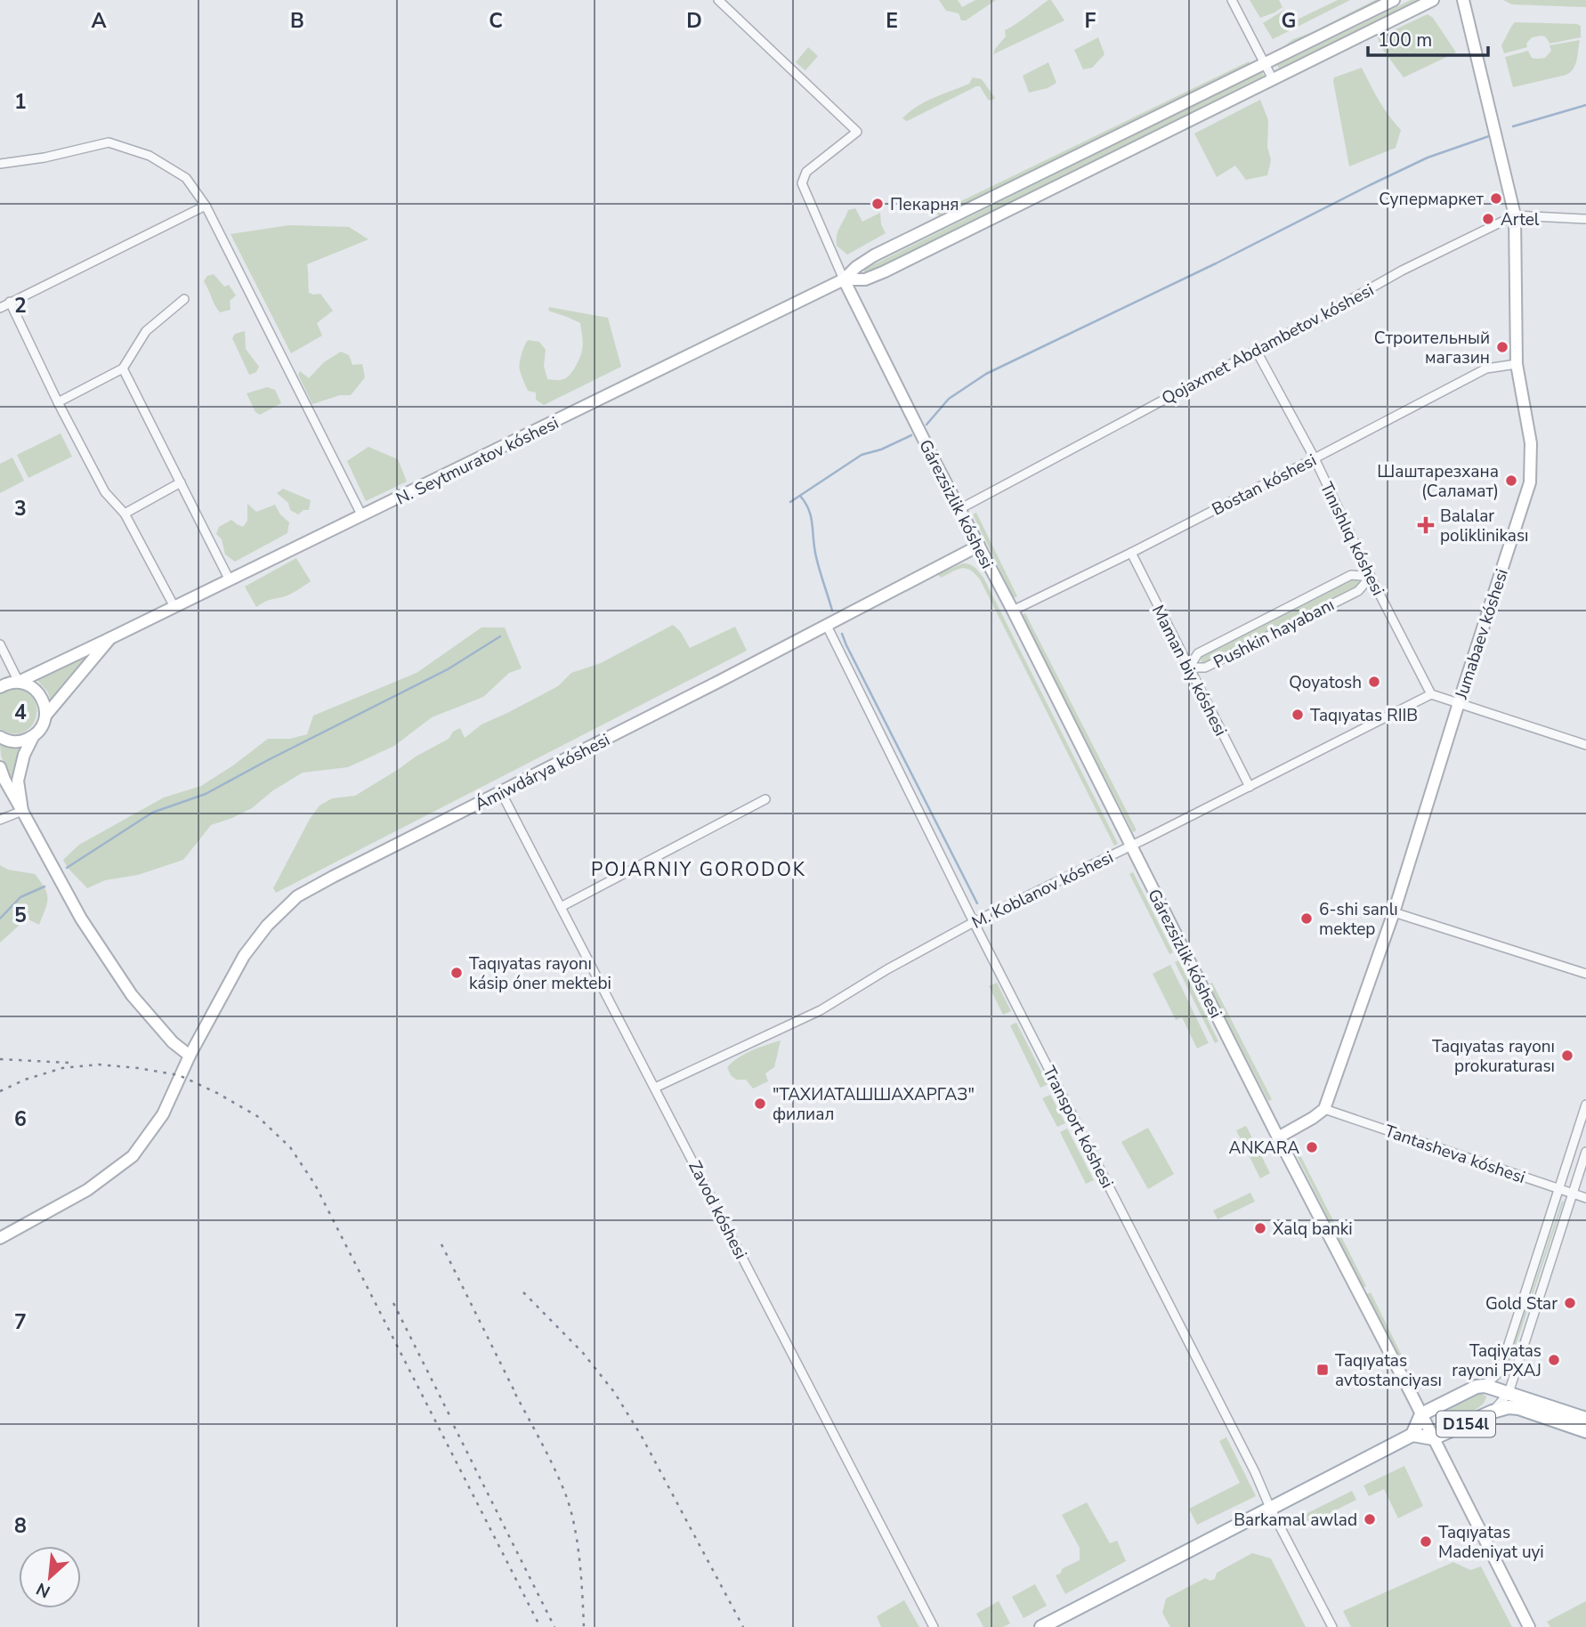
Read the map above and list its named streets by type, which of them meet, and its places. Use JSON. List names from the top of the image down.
{
  "streets": {
    "main road": ["D154l"],
    "street": [
      "Qojaxmet Abdambetov kóshesi",
      "N. Seytmuratov kóshesi",
      "Bostan kóshesi",
      "Gárezsizlik kóshesi",
      "Tınıshlıq kóshesi",
      "Pushkin hayabanı",
      "Jumabaev kóshesi",
      "Maman biy kóshesi",
      "Ámiwdárya kóshesi",
      "M. Koblanov kóshesi",
      "Transport kóshesi",
      "Tantasheva kóshesi",
      "Zavod kóshesi"
    ]
  },
  "crossings": [
    ["Qojaxmet Abdambetov kóshesi", "Gárezsizlik kóshesi"],
    ["Qojaxmet Abdambetov kóshesi", "Tınıshlıq kóshesi"],
    ["Qojaxmet Abdambetov kóshesi", "Jumabaev kóshesi"],
    ["N. Seytmuratov kóshesi", "Gárezsizlik kóshesi"],
    ["Bostan kóshesi", "Gárezsizlik kóshesi"],
    ["Bostan kóshesi", "Tınıshlıq kóshesi"],
    ["Bostan kóshesi", "Jumabaev kóshesi"],
    ["Bostan kóshesi", "Maman biy kóshesi"],
    ["Gárezsizlik kóshesi", "Ámiwdárya kóshesi"],
    ["Gárezsizlik kóshesi", "M. Koblanov kóshesi"],
    ["Gárezsizlik kóshesi", "D154l"],
    ["Tınıshlıq kóshesi", "Pushkin hayabanı"],
    ["Tınıshlıq kóshesi", "M. Koblanov kóshesi"],
    ["Pushkin hayabanı", "Maman biy kóshesi"],
    ["Jumabaev kóshesi", "Tantasheva kóshesi"],
    ["Maman biy kóshesi", "M. Koblanov kóshesi"],
    ["Ámiwdárya kóshesi", "Transport kóshesi"],
    ["Ámiwdárya kóshesi", "Zavod kóshesi"],
    ["M. Koblanov kóshesi", "Transport kóshesi"],
    ["M. Koblanov kóshesi", "Zavod kóshesi"],
    ["Transport kóshesi", "D154l"]
  ],
  "districts": ["POJARNIY GORODOK"],
  "places": {
    "other": [
      "Супермаркет",
      "Пекарня",
      "Artel",
      "Строительный магазин",
      "Шаштарезхана (Саламат)",
      "Qoyatosh",
      "Taqıyatas RIIB",
      "6-shi sanlı mektep",
      "Taqıyatas rayonı kásip óner mektebi",
      "Taqıyatas rayonı prokuraturası",
      "\"ТАХИАТАШШАХАРГАЗ\" филиал",
      "ANKARA",
      "Xalq banki",
      "Gold Star",
      "Taqiyatas rayoni PXAJ",
      "Barkamal awlad",
      "Taqıyatas Madeniyat uyi"
    ],
    "health": ["Balalar poliklinikası"],
    "transit": ["Taqıyatas avtostanciyası"]
  },
  "scale_bar": "100 m",
  "north": "bottom left",
  "grid": {
    "columns": [
      "A",
      "B",
      "C",
      "D",
      "E",
      "F",
      "G"
    ],
    "rows": [
      "1",
      "2",
      "3",
      "4",
      "5",
      "6",
      "7",
      "8"
    ]
  }
}
